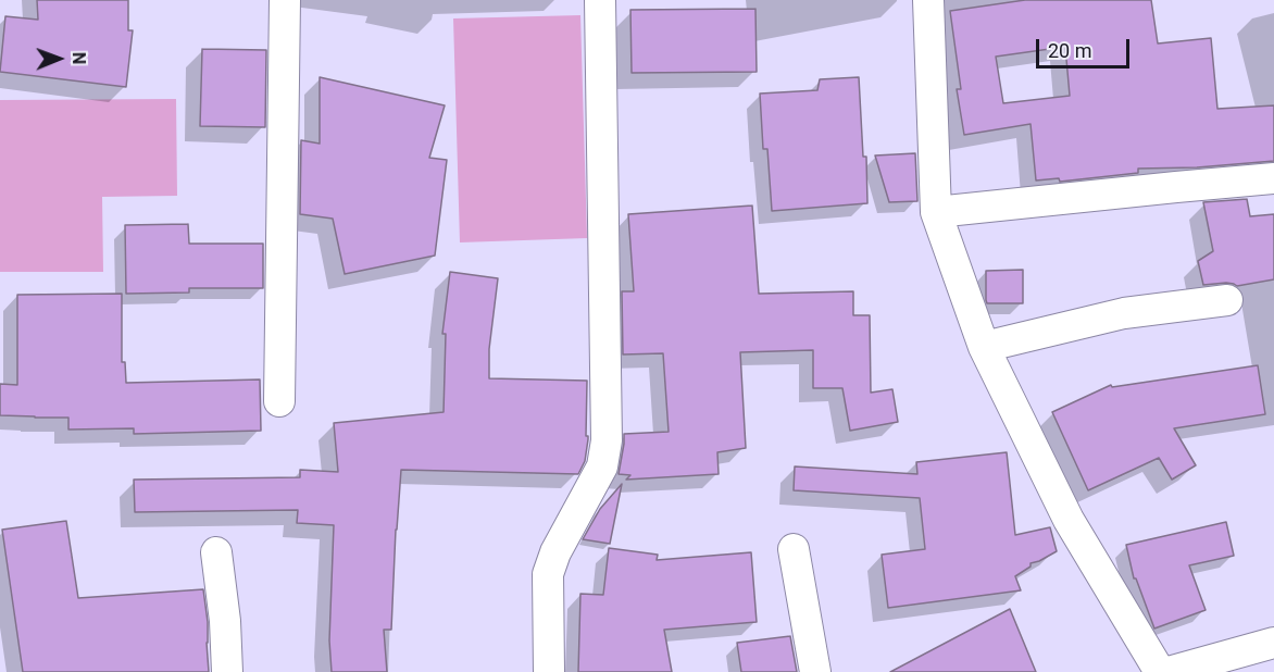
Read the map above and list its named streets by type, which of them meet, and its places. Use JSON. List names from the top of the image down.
{
  "scale_bar": "20 m",
  "north": "right"
}
